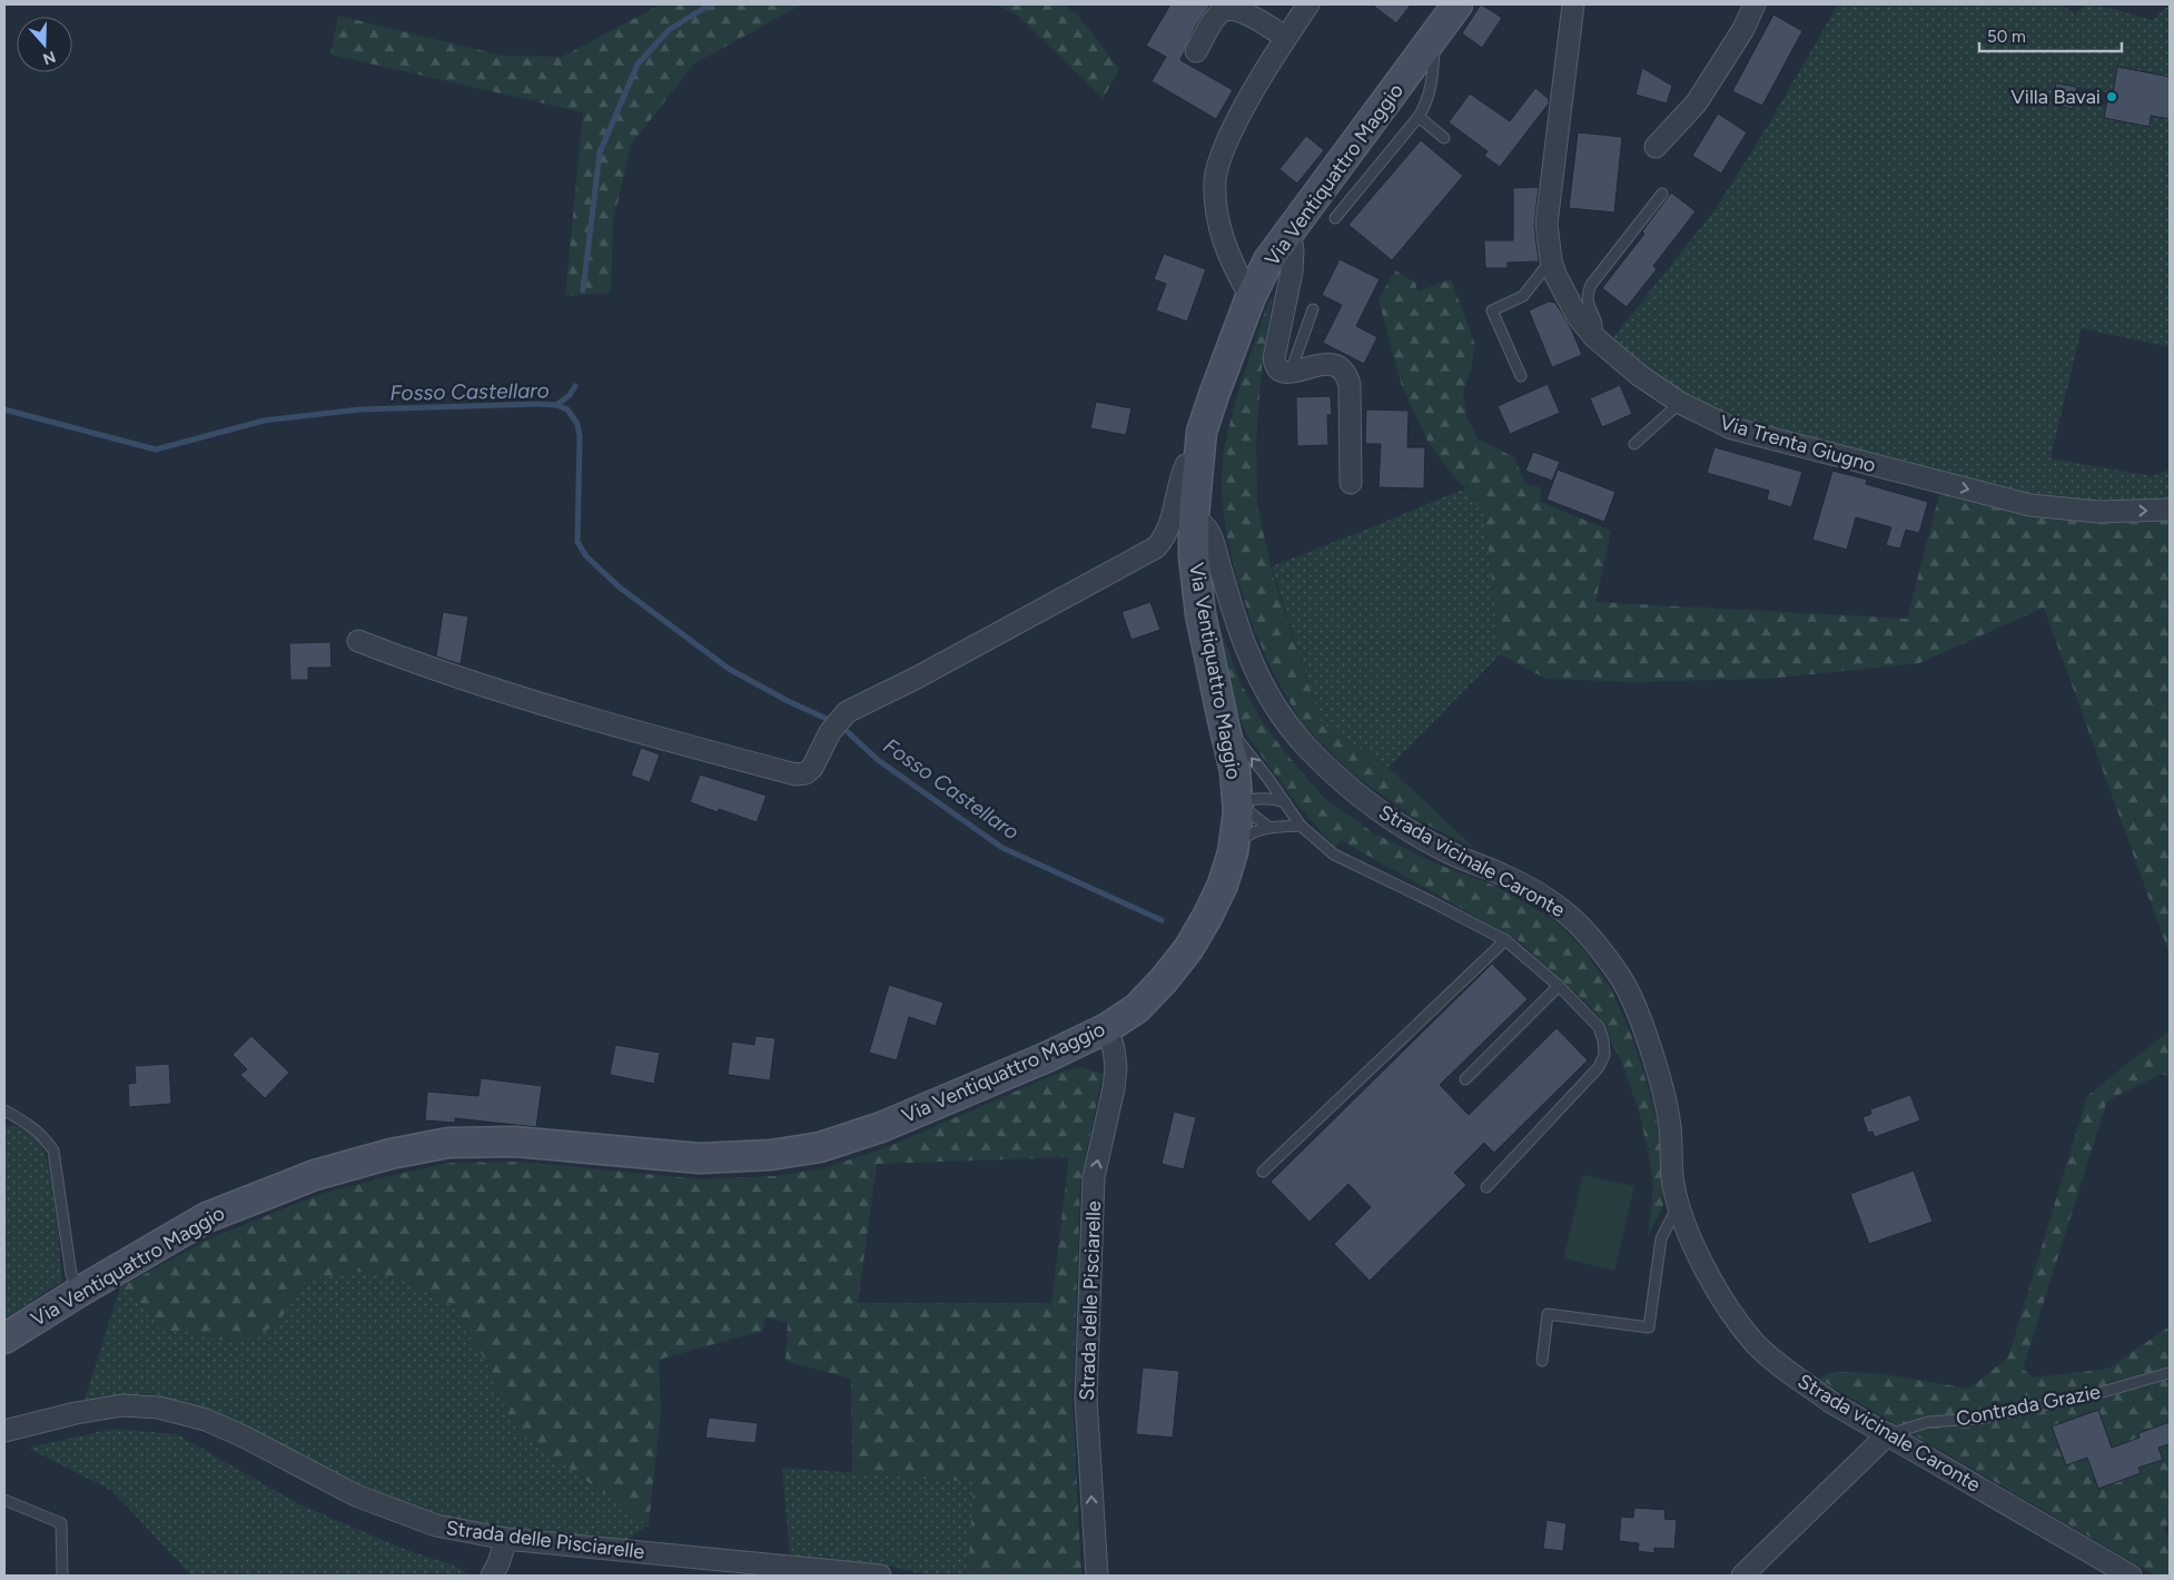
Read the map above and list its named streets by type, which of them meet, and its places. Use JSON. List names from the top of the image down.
{
  "streets": {
    "main road": ["Via Ventiquattro Maggio"],
    "street": ["Via Trenta Giugno", "Strada vicinale Caronte", "Strada delle Pisciarelle"],
    "lane": ["Contrada Grazie"]
  },
  "crossings": [
    ["Via Ventiquattro Maggio", "Strada vicinale Caronte"],
    ["Via Ventiquattro Maggio", "Strada delle Pisciarelle"],
    ["Strada vicinale Caronte", "Contrada Grazie"]
  ],
  "one_way": ["Via Trenta Giugno", "Strada delle Pisciarelle"],
  "water": ["Fosso Castellaro"],
  "places": ["Villa Bavai"],
  "scale_bar": "50 m",
  "north": "bottom"
}
